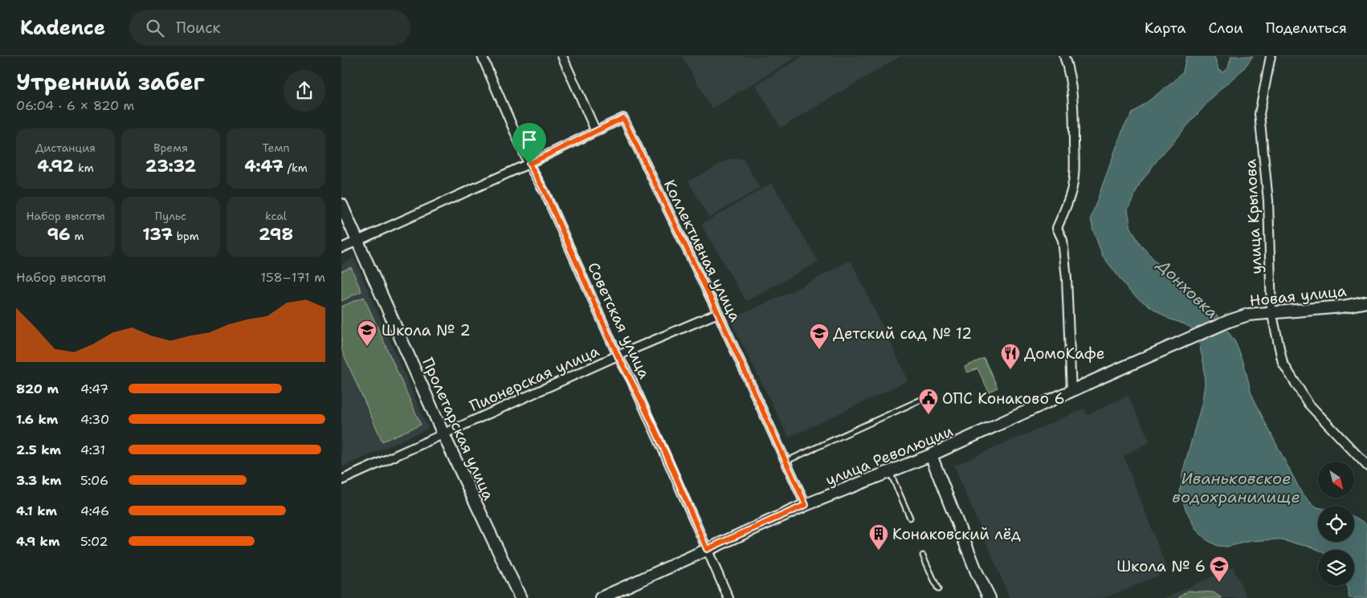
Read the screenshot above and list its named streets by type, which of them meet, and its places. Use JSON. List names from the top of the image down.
{
  "streets": {
    "street": [
      "улица Крылова",
      "Коллективная улица",
      "Новая улица",
      "Советская улица",
      "Пионерская улица",
      "Пролетарская улица",
      "улица Революции"
    ]
  },
  "crossings": [
    ["улица Крылова", "Новая улица"],
    ["Коллективная улица", "Пионерская улица"],
    ["Коллективная улица", "улица Революции"],
    ["Новая улица", "улица Революции"],
    ["Советская улица", "Пионерская улица"],
    ["Советская улица", "улица Революции"],
    ["Пионерская улица", "Пролетарская улица"]
  ],
  "water": ["Донховка", "Иваньковское водохранилище"],
  "places": {
    "school or university": ["Школа № 2", "Детский сад № 12", "Школа № 6"],
    "restaurant": ["ДомоКафе"],
    "public building": ["ОПС Конаково 6"],
    "building": ["Конаковский лёд"]
  },
  "north": "bottom right",
  "page": {
    "header": "Kadence",
    "search": "Поиск",
    "nav": ["Карта", "Слои", "Поделиться"],
    "heading": ["Утренний забег", "06:04 · 6 × 820 m"],
    "stats": [
      ["Дистанция", "4.92 km"],
      ["Время", "23:32"],
      ["Темп", "4:47 /km"],
      ["Набор высоты", "96 m"],
      ["Пульс", "137 bpm"],
      ["kcal", "298"]
    ],
    "chart": ["Набор высоты", "158–171 m"],
    "list": [
      {
        "name": "820 m",
        "note": "4:47"
      },
      {
        "name": "1.6 km",
        "note": "4:30"
      },
      {
        "name": "2.5 km",
        "note": "4:31"
      },
      {
        "name": "3.3 km",
        "note": "5:06"
      },
      {
        "name": "4.1 km",
        "note": "4:46"
      },
      {
        "name": "4.9 km",
        "note": "5:02"
      }
    ]
  }
}
